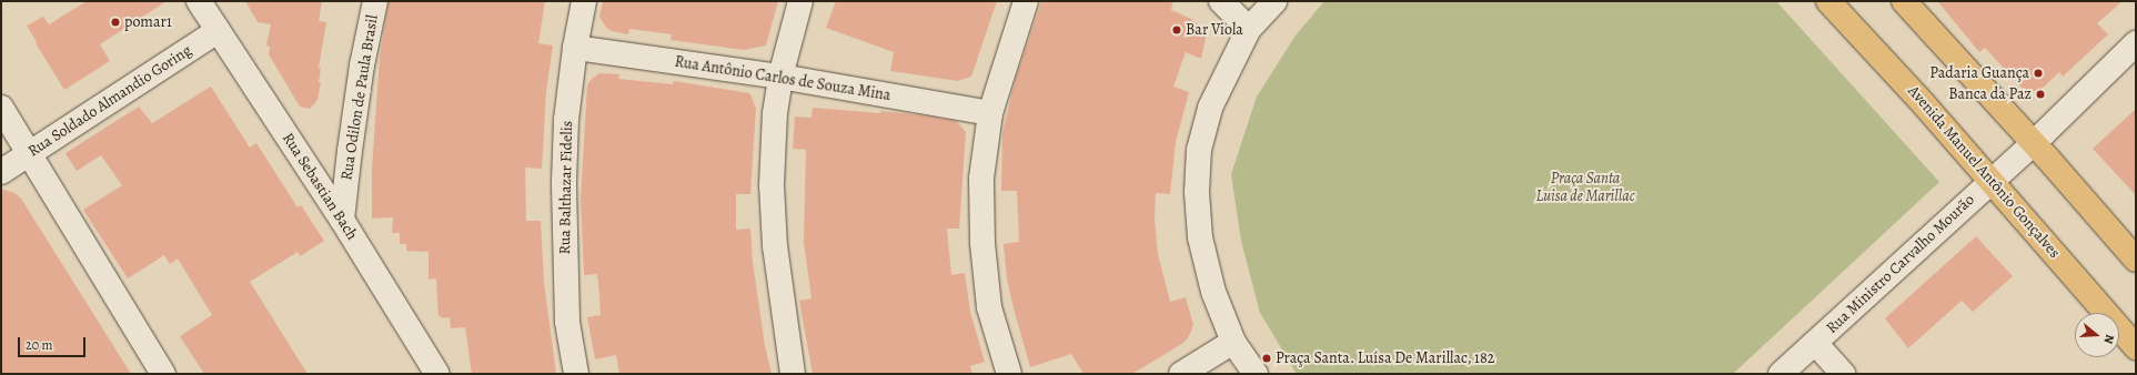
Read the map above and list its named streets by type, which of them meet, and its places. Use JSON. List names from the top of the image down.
{
  "streets": {
    "main road": ["Avenida Manuel Antônio Gonçalves"],
    "street": [
      "Rua Antônio Carlos de Souza Mina",
      "Rua Odilon de Paula Brasil",
      "Rua Soldado Almandio Goring",
      "Rua Sebastian Bach",
      "Rua Balthazar Fidelis",
      "Rua Ministro Carvalho Mourão"
    ]
  },
  "crossings": [
    ["Rua Antônio Carlos de Souza Mina", "Rua Balthazar Fidelis"],
    ["Rua Odilon de Paula Brasil", "Rua Sebastian Bach"],
    ["Rua Soldado Almandio Goring", "Rua Sebastian Bach"],
    ["Avenida Manuel Antônio Gonçalves", "Rua Ministro Carvalho Mourão"]
  ],
  "parks": ["Praça Santa Luisa de Marillac"],
  "places": [
    "pomar1",
    "Bar Viola",
    "Padaria Guança",
    "Banca da Paz",
    "Praça Santa. Luísa De Marillac, 182"
  ],
  "scale_bar": "20 m",
  "north": "right"
}
